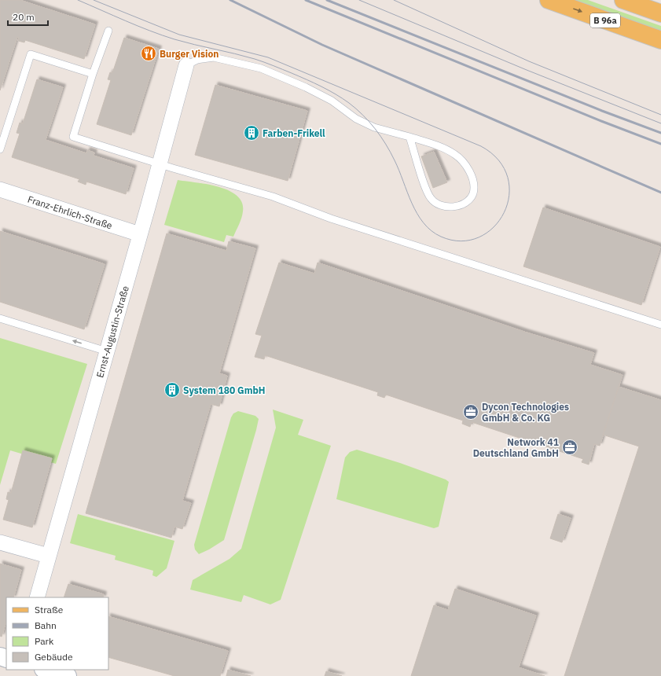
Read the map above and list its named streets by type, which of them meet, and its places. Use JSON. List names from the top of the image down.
{
  "streets": {
    "main road": ["B 96a"],
    "street": ["Franz-Ehrlich-Straße", "Ernst-Augustin-Straße"]
  },
  "crossings": [
    ["Franz-Ehrlich-Straße", "Ernst-Augustin-Straße"]
  ],
  "places": {
    "restaurant": ["Burger Vision"],
    "building": ["Farben-Frikell", "System 180 GmbH"],
    "office": ["Dycon Technologies GmbH & Co. KG", "Network 41 Deutschland GmbH"]
  },
  "legend": [
    "Straße",
    "Bahn",
    "Park",
    "Gebäude"
  ],
  "scale_bar": "20 m"
}
